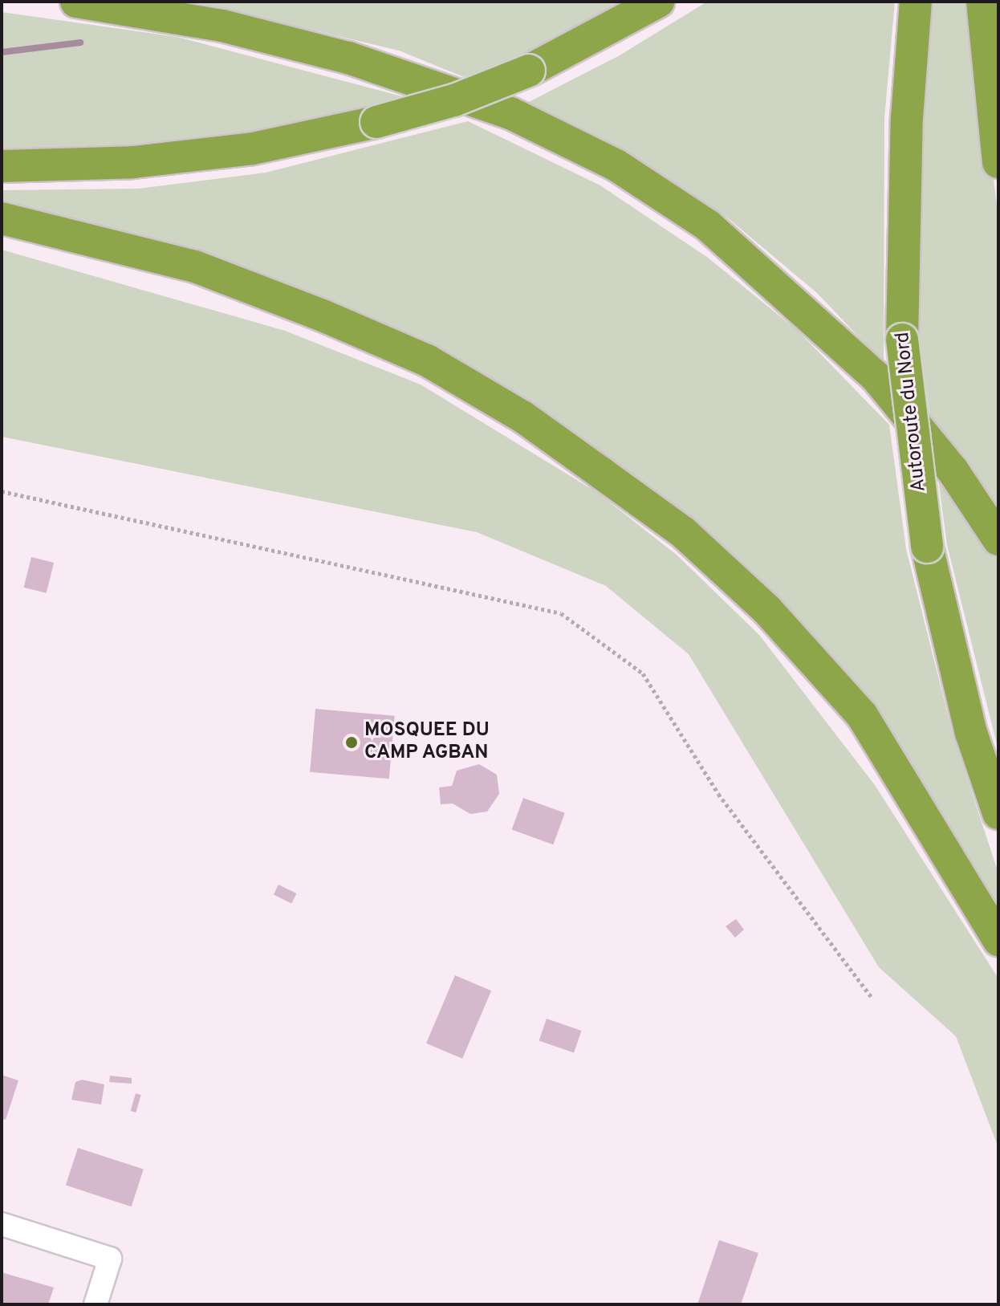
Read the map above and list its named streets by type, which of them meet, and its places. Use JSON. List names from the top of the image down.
{
  "streets": {
    "highway": ["Autoroute du Nord"]
  },
  "places": ["MOSQUEE DU CAMP AGBAN"]
}
